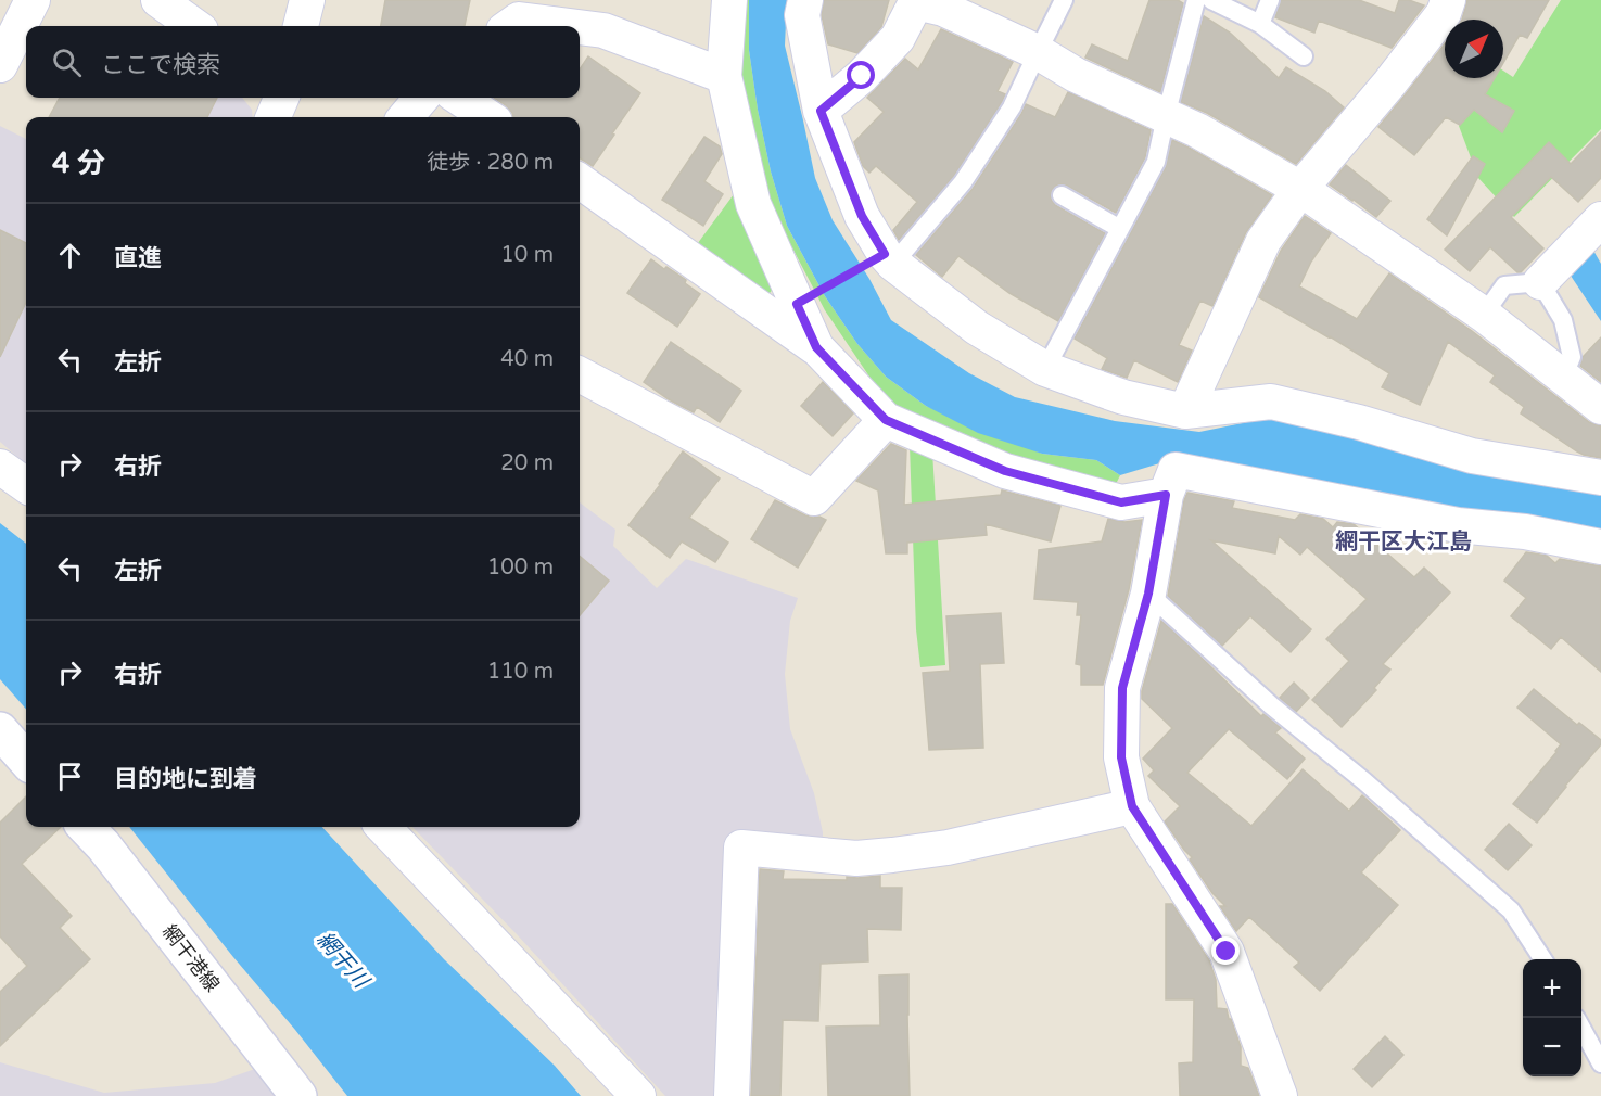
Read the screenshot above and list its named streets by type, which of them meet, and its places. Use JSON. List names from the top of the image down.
{
  "streets": {
    "main road": ["網干港線"]
  },
  "districts": ["網干区大江島"],
  "water": ["網干川"],
  "north": "top right",
  "page": {
    "search": "ここで検索",
    "heading": ["4 分", "徒歩 · 280 m"],
    "list": [
      ["直進", "10 m"],
      ["左折", "40 m"],
      ["右折", "20 m"],
      ["左折", "100 m"],
      ["右折", "110 m"],
      "目的地に到着"
    ],
    "map_buttons": ["+", "−"]
  }
}
